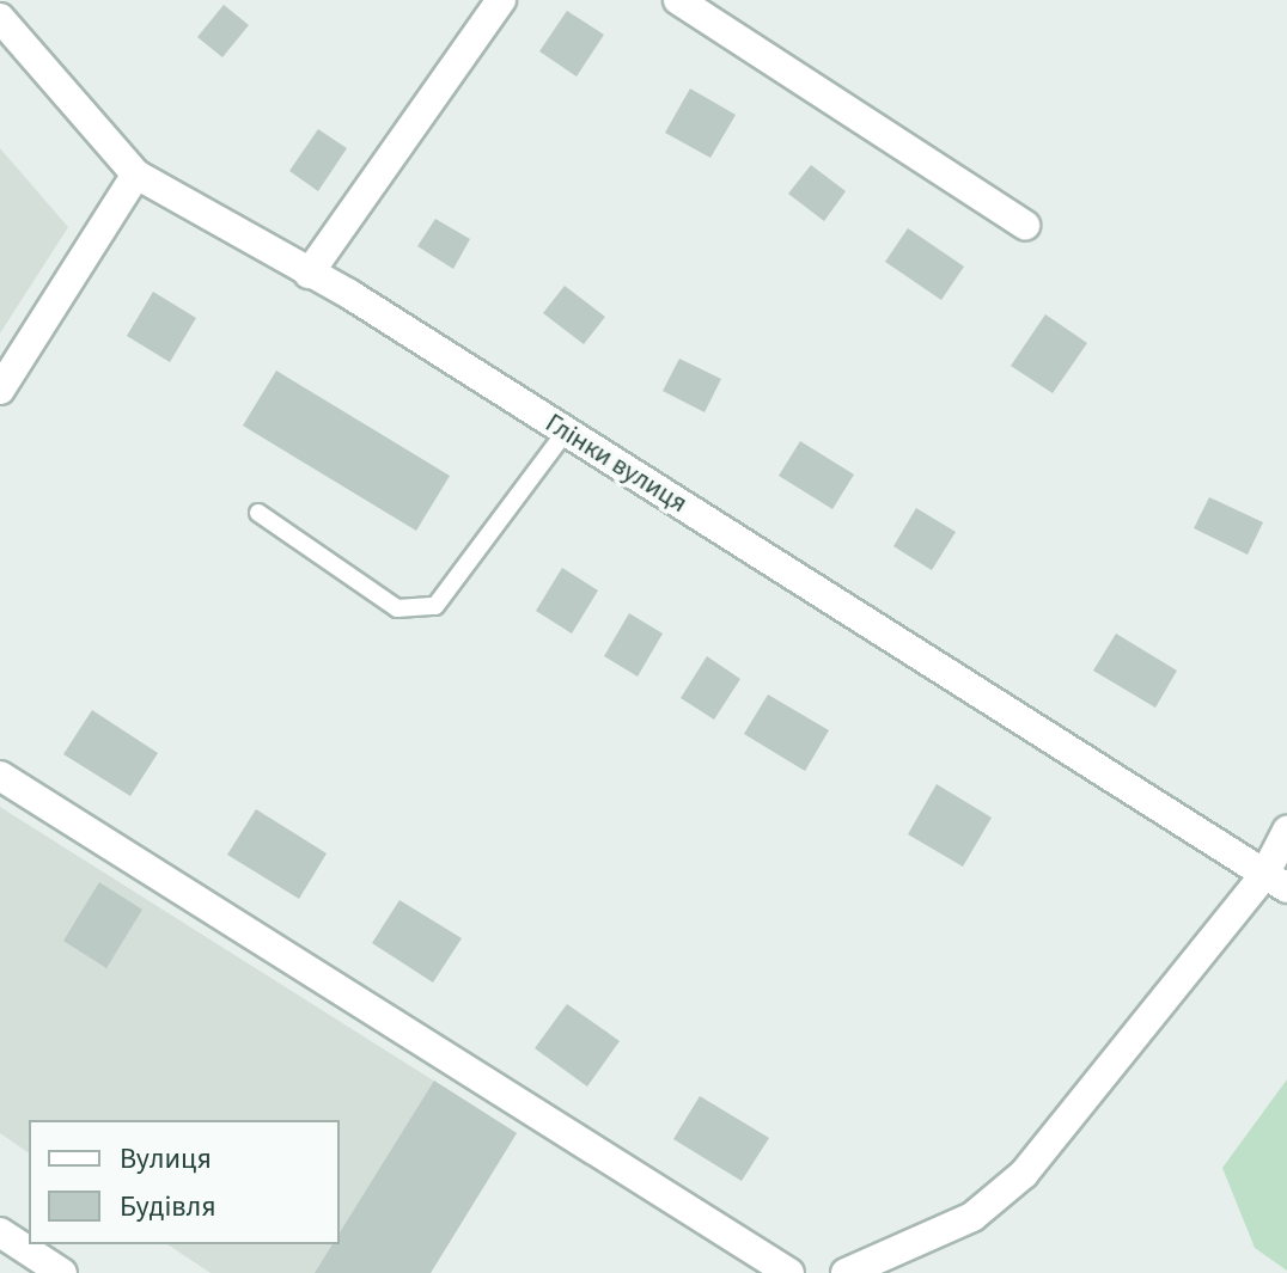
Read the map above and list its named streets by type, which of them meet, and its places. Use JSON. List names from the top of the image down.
{
  "streets": {
    "street": ["Глінки вулиця"]
  },
  "legend": ["Вулиця", "Будівля"]
}
